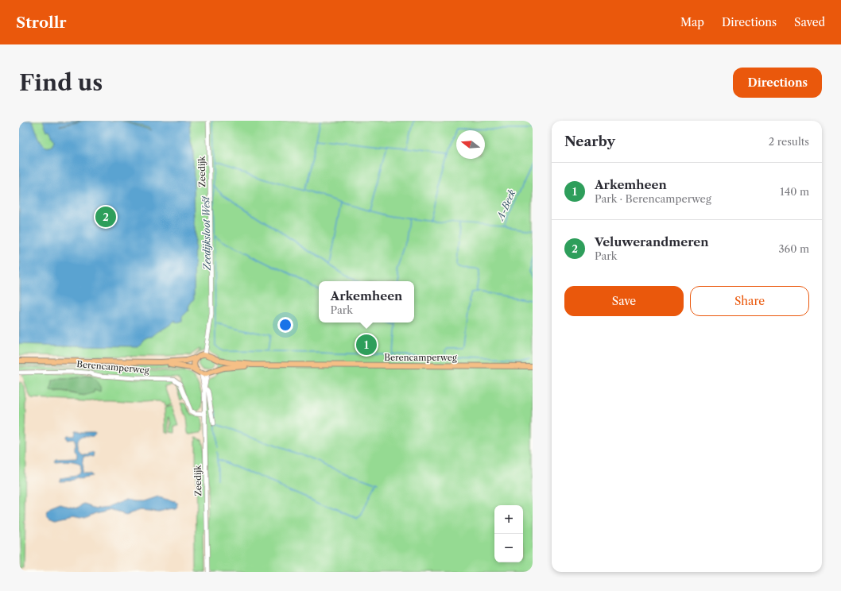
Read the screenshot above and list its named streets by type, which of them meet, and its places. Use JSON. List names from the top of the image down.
{
  "streets": {
    "main road": ["Berencamperweg"],
    "street": ["Zeedijk"]
  },
  "crossings": [
    ["Zeedijk", "Berencamperweg"]
  ],
  "water": ["A-Beek", "Zeedijksloot West"],
  "north": "left",
  "page": {
    "header": "Strollr",
    "nav": ["Map", "Directions", "Saved"],
    "buttons": [
      "Directions",
      ["Save", "Share"]
    ],
    "title": "Find us",
    "heading": ["Nearby", "2 results"],
    "list": [
      {
        "mark": "1",
        "name": "Arkemheen",
        "note": "Park · Berencamperweg",
        "value": "140 m"
      },
      {
        "mark": "2",
        "name": "Veluwerandmeren",
        "note": "Park",
        "value": "360 m"
      }
    ],
    "pins": ["2", "1"],
    "popup": ["Arkemheen", "Park"],
    "map_buttons": ["+", "−"]
  }
}
